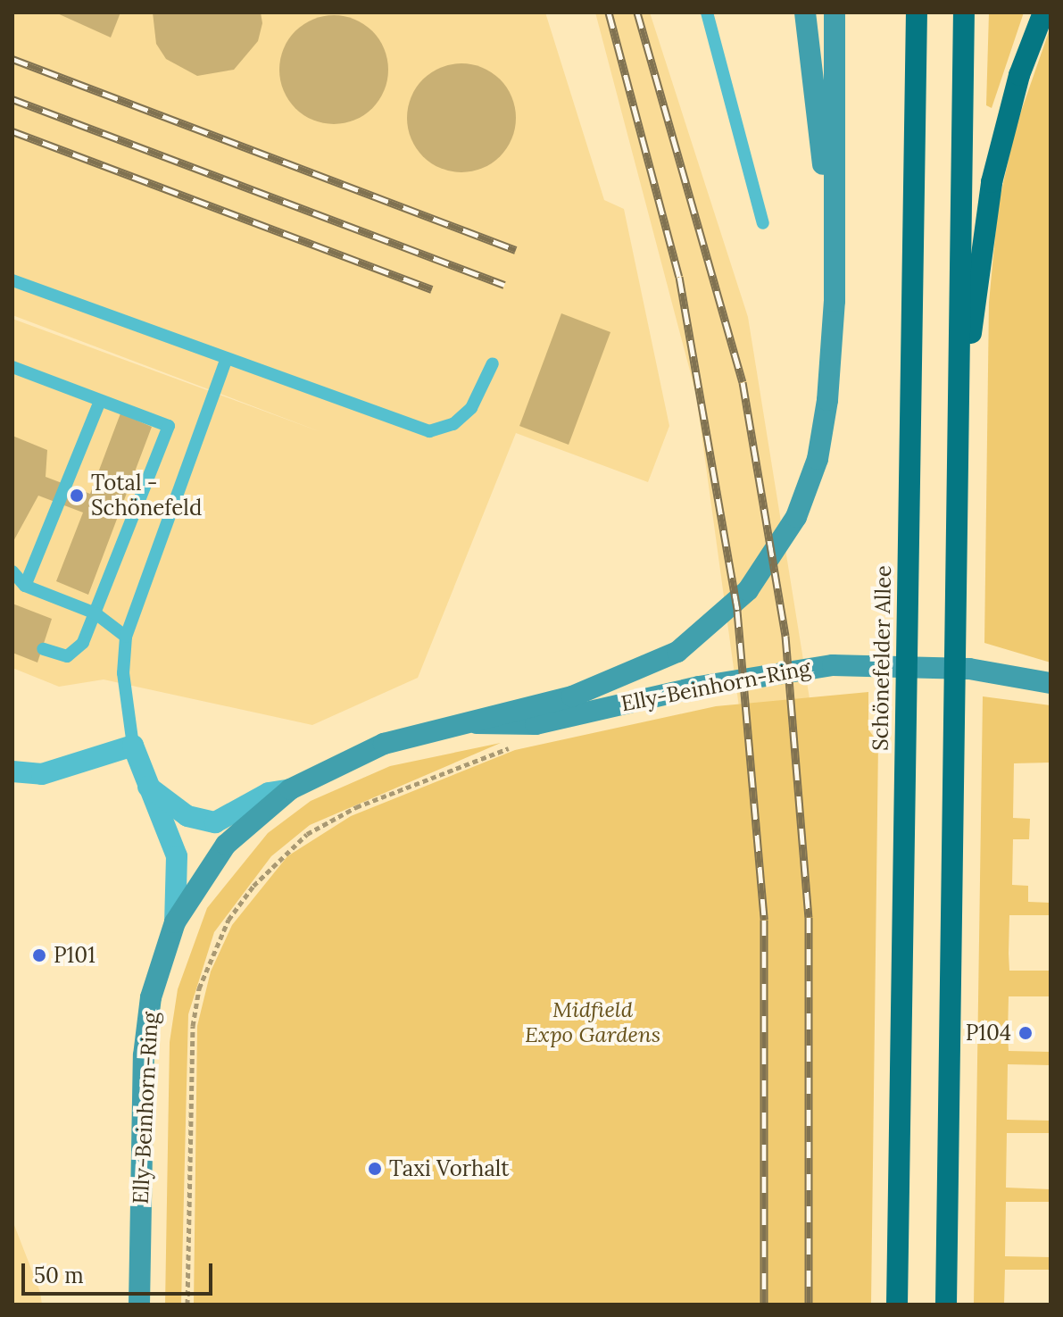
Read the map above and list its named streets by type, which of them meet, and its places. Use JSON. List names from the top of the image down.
{
  "streets": {
    "highway": ["Schönefelder Allee"],
    "street": ["Elly-Beinhorn-Ring"]
  },
  "parks": ["Midfield Expo Gardens"],
  "places": [
    "Total - Schönefeld",
    "P101",
    "P104",
    "Taxi Vorhalt"
  ],
  "scale_bar": "50 m"
}
